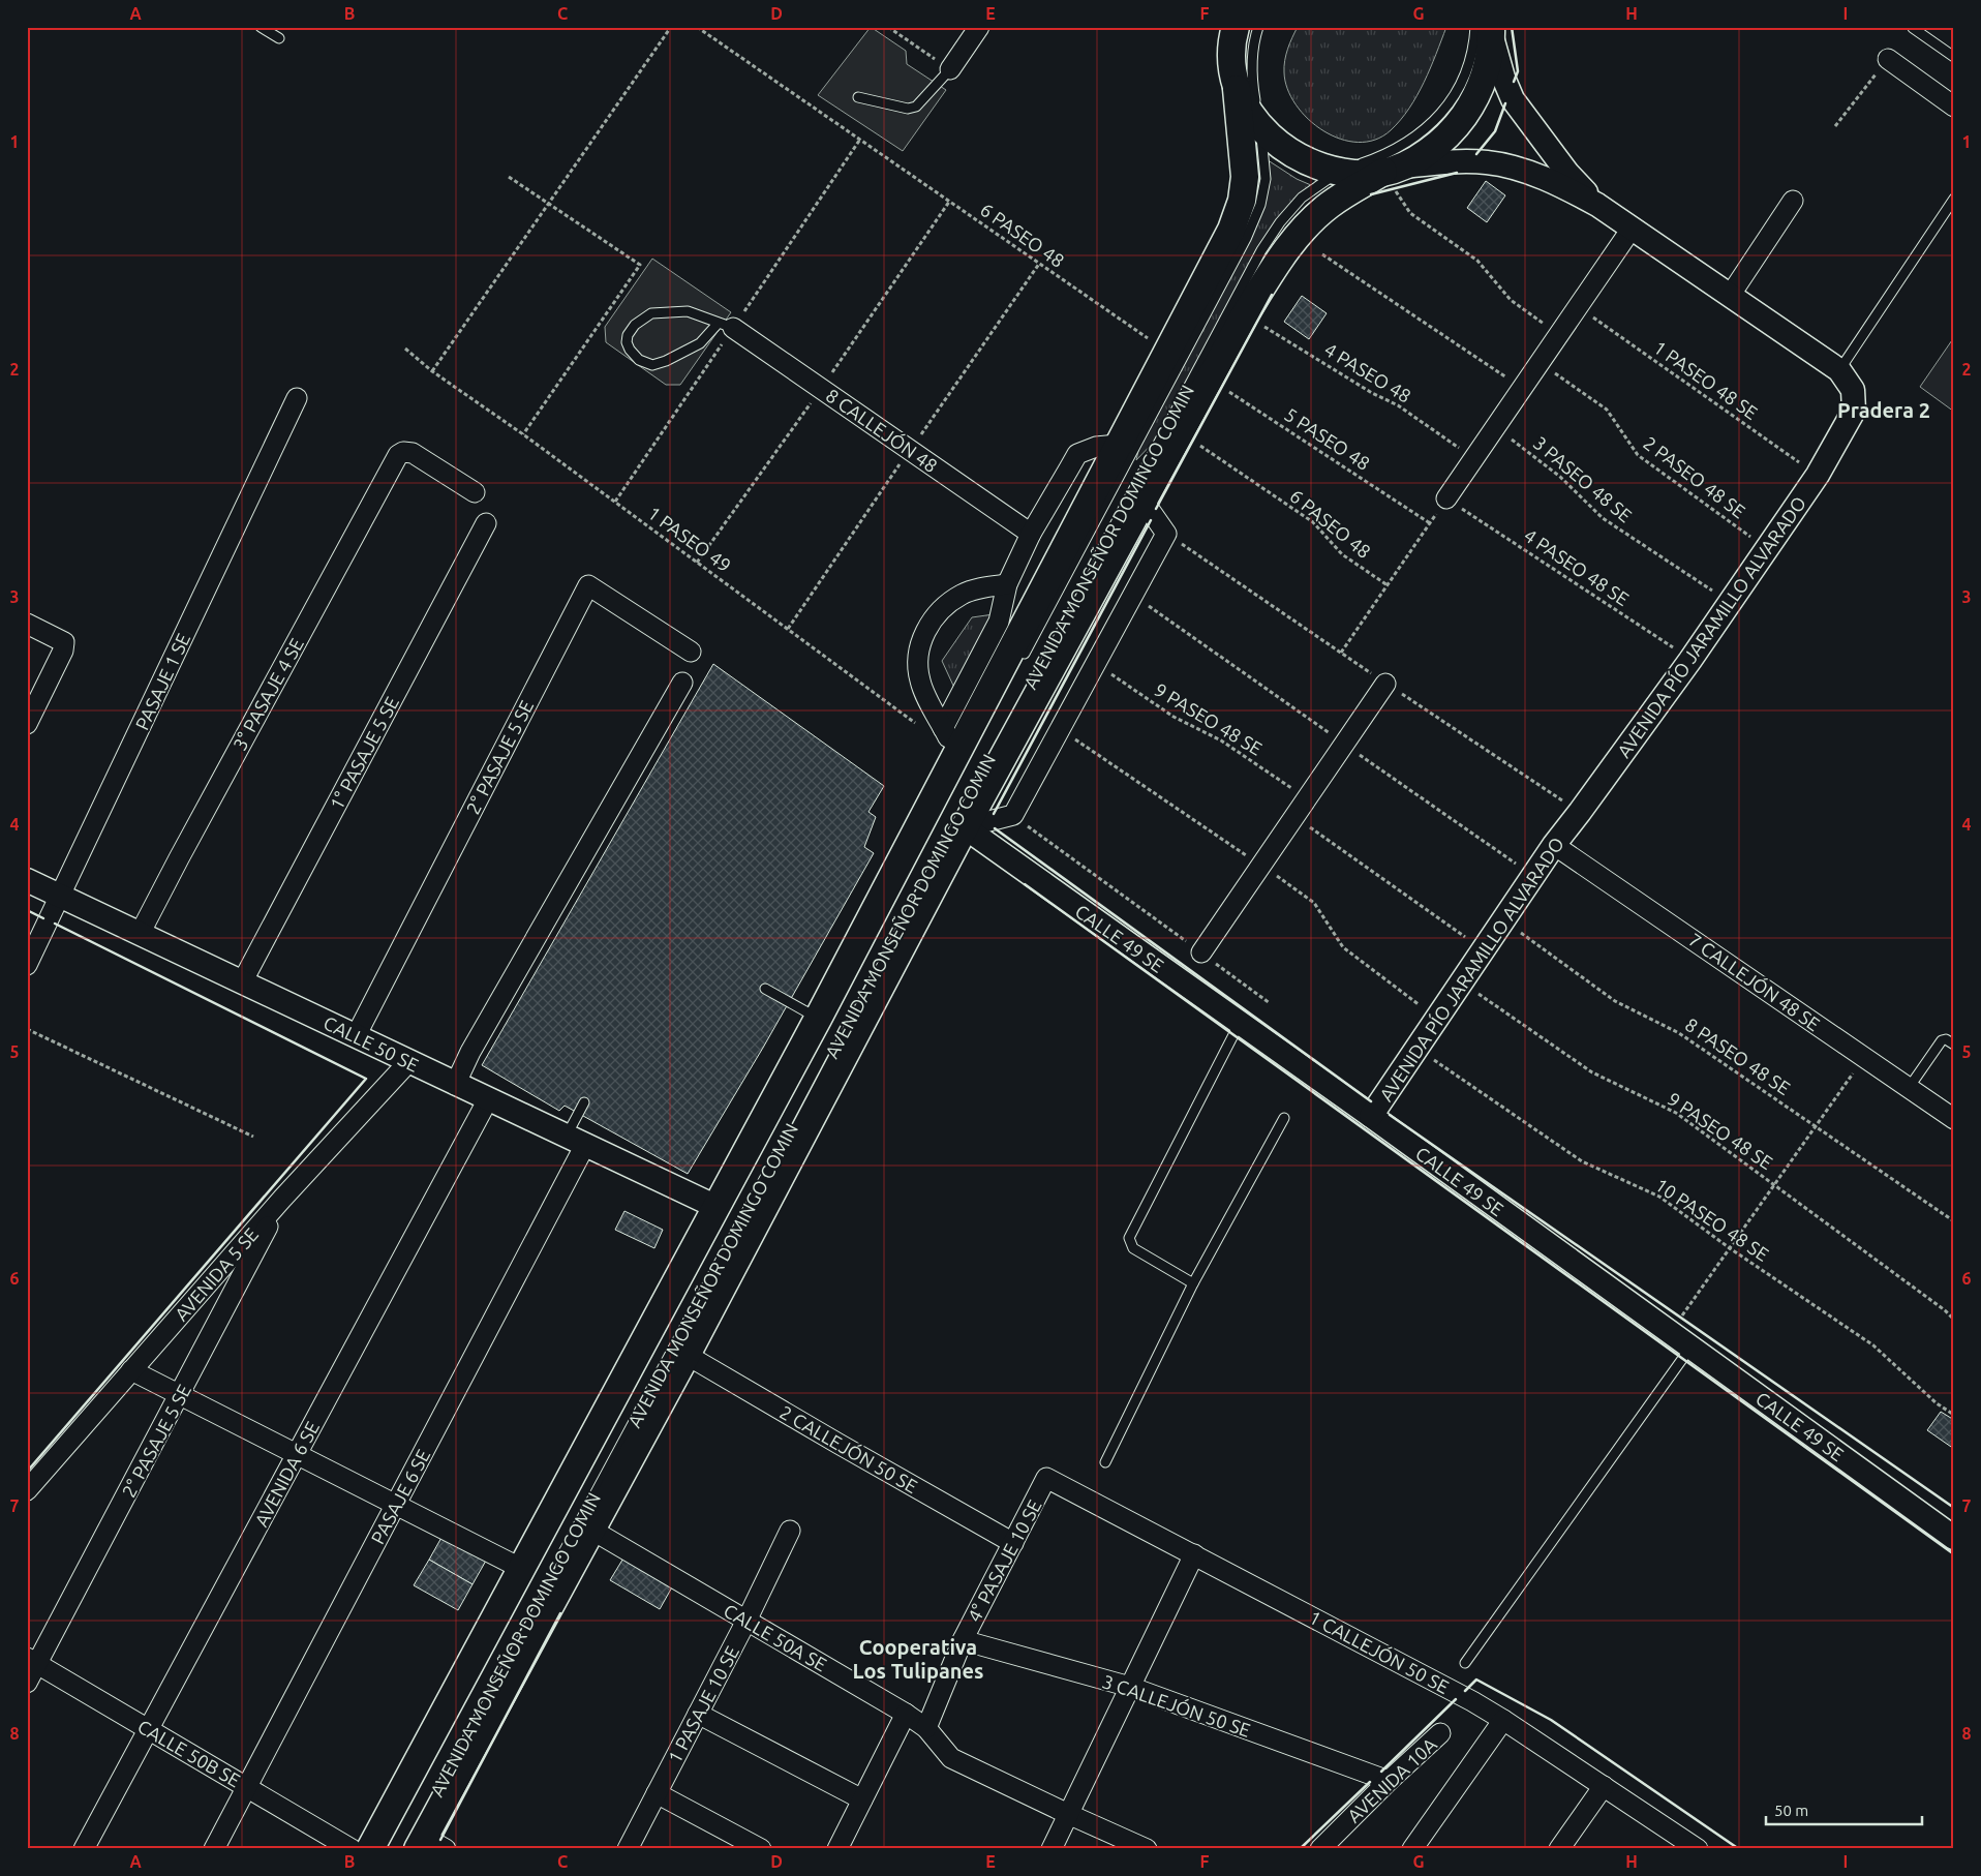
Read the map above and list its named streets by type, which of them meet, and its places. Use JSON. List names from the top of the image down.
{
  "streets": {
    "main road": ["AVENIDA MONSEÑOR DOMINGO COMIN"],
    "street": [
      "8 CALLEJÓN 48",
      "AVENIDA PÍO JARAMILLO ALVARADO",
      "PASAJE 1 SE",
      "3° PASAJE 4 SE",
      "1° PASAJE 5 SE",
      "2° PASAJE 5 SE",
      "CALLE 49 SE",
      "7 CALLEJÓN 48 SE",
      "CALLE 50 SE",
      "AVENIDA 5 SE",
      "2 CALLEJÓN 50 SE",
      "AVENIDA 6 SE",
      "PASAJE 6 SE",
      "4° PASAJE 10 SE",
      "CALLE 50A SE",
      "1 CALLEJÓN 50 SE",
      "1 PASAJE 10 SE",
      "3 CALLEJÓN 50 SE",
      "CALLE 50B SE",
      "AVENIDA 10A"
    ],
    "path": [
      "6 PASEO 48",
      "4 PASEO 48",
      "1 PASEO 48 SE",
      "5 PASEO 48",
      "2 PASEO 48 SE",
      "3 PASEO 48 SE",
      "1 PASEO 49",
      "4 PASEO 48 SE",
      "9 PASEO 48 SE",
      "8 PASEO 48 SE",
      "10 PASEO 48 SE"
    ]
  },
  "crossings": [
    ["6 PASEO 48", "AVENIDA MONSEÑOR DOMINGO COMIN"],
    ["4 PASEO 48", "AVENIDA MONSEÑOR DOMINGO COMIN"],
    ["1 PASEO 48 SE", "AVENIDA PÍO JARAMILLO ALVARADO"],
    ["8 CALLEJÓN 48", "AVENIDA MONSEÑOR DOMINGO COMIN"],
    ["5 PASEO 48", "AVENIDA MONSEÑOR DOMINGO COMIN"],
    ["2 PASEO 48 SE", "AVENIDA PÍO JARAMILLO ALVARADO"],
    ["3 PASEO 48 SE", "AVENIDA PÍO JARAMILLO ALVARADO"],
    ["AVENIDA MONSEÑOR DOMINGO COMIN", "AVENIDA PÍO JARAMILLO ALVARADO"],
    ["AVENIDA MONSEÑOR DOMINGO COMIN", "9 PASEO 48 SE"],
    ["AVENIDA MONSEÑOR DOMINGO COMIN", "CALLE 49 SE"],
    ["AVENIDA MONSEÑOR DOMINGO COMIN", "CALLE 50 SE"],
    ["AVENIDA MONSEÑOR DOMINGO COMIN", "2 CALLEJÓN 50 SE"],
    ["AVENIDA MONSEÑOR DOMINGO COMIN", "CALLE 50A SE"],
    ["4 PASEO 48 SE", "AVENIDA PÍO JARAMILLO ALVARADO"],
    ["AVENIDA PÍO JARAMILLO ALVARADO", "9 PASEO 48 SE"],
    ["AVENIDA PÍO JARAMILLO ALVARADO", "CALLE 49 SE"],
    ["AVENIDA PÍO JARAMILLO ALVARADO", "7 CALLEJÓN 48 SE"],
    ["AVENIDA PÍO JARAMILLO ALVARADO", "8 PASEO 48 SE"],
    ["AVENIDA PÍO JARAMILLO ALVARADO", "10 PASEO 48 SE"],
    ["PASAJE 1 SE", "CALLE 50 SE"],
    ["3° PASAJE 4 SE", "CALLE 50 SE"],
    ["1° PASAJE 5 SE", "CALLE 50 SE"],
    ["2° PASAJE 5 SE", "CALLE 50 SE"],
    ["2° PASAJE 5 SE", "AVENIDA 5 SE"],
    ["2° PASAJE 5 SE", "CALLE 50B SE"],
    ["CALLE 50 SE", "AVENIDA 5 SE"],
    ["CALLE 50 SE", "AVENIDA 6 SE"],
    ["CALLE 50 SE", "PASAJE 6 SE"],
    ["2 CALLEJÓN 50 SE", "4° PASAJE 10 SE"],
    ["AVENIDA 6 SE", "CALLE 50B SE"],
    ["PASAJE 6 SE", "CALLE 50B SE"],
    ["4° PASAJE 10 SE", "CALLE 50A SE"],
    ["4° PASAJE 10 SE", "1 CALLEJÓN 50 SE"],
    ["4° PASAJE 10 SE", "3 CALLEJÓN 50 SE"],
    ["CALLE 50A SE", "1 PASAJE 10 SE"],
    ["3 CALLEJÓN 50 SE", "AVENIDA 10A"]
  ],
  "districts": ["Pradera 2", "Cooperativa Los Tulipanes"],
  "scale_bar": "50 m",
  "grid": {
    "columns": [
      "A",
      "B",
      "C",
      "D",
      "E",
      "F",
      "G",
      "H",
      "I"
    ],
    "rows": [
      "1",
      "2",
      "3",
      "4",
      "5",
      "6",
      "7",
      "8"
    ]
  }
}
